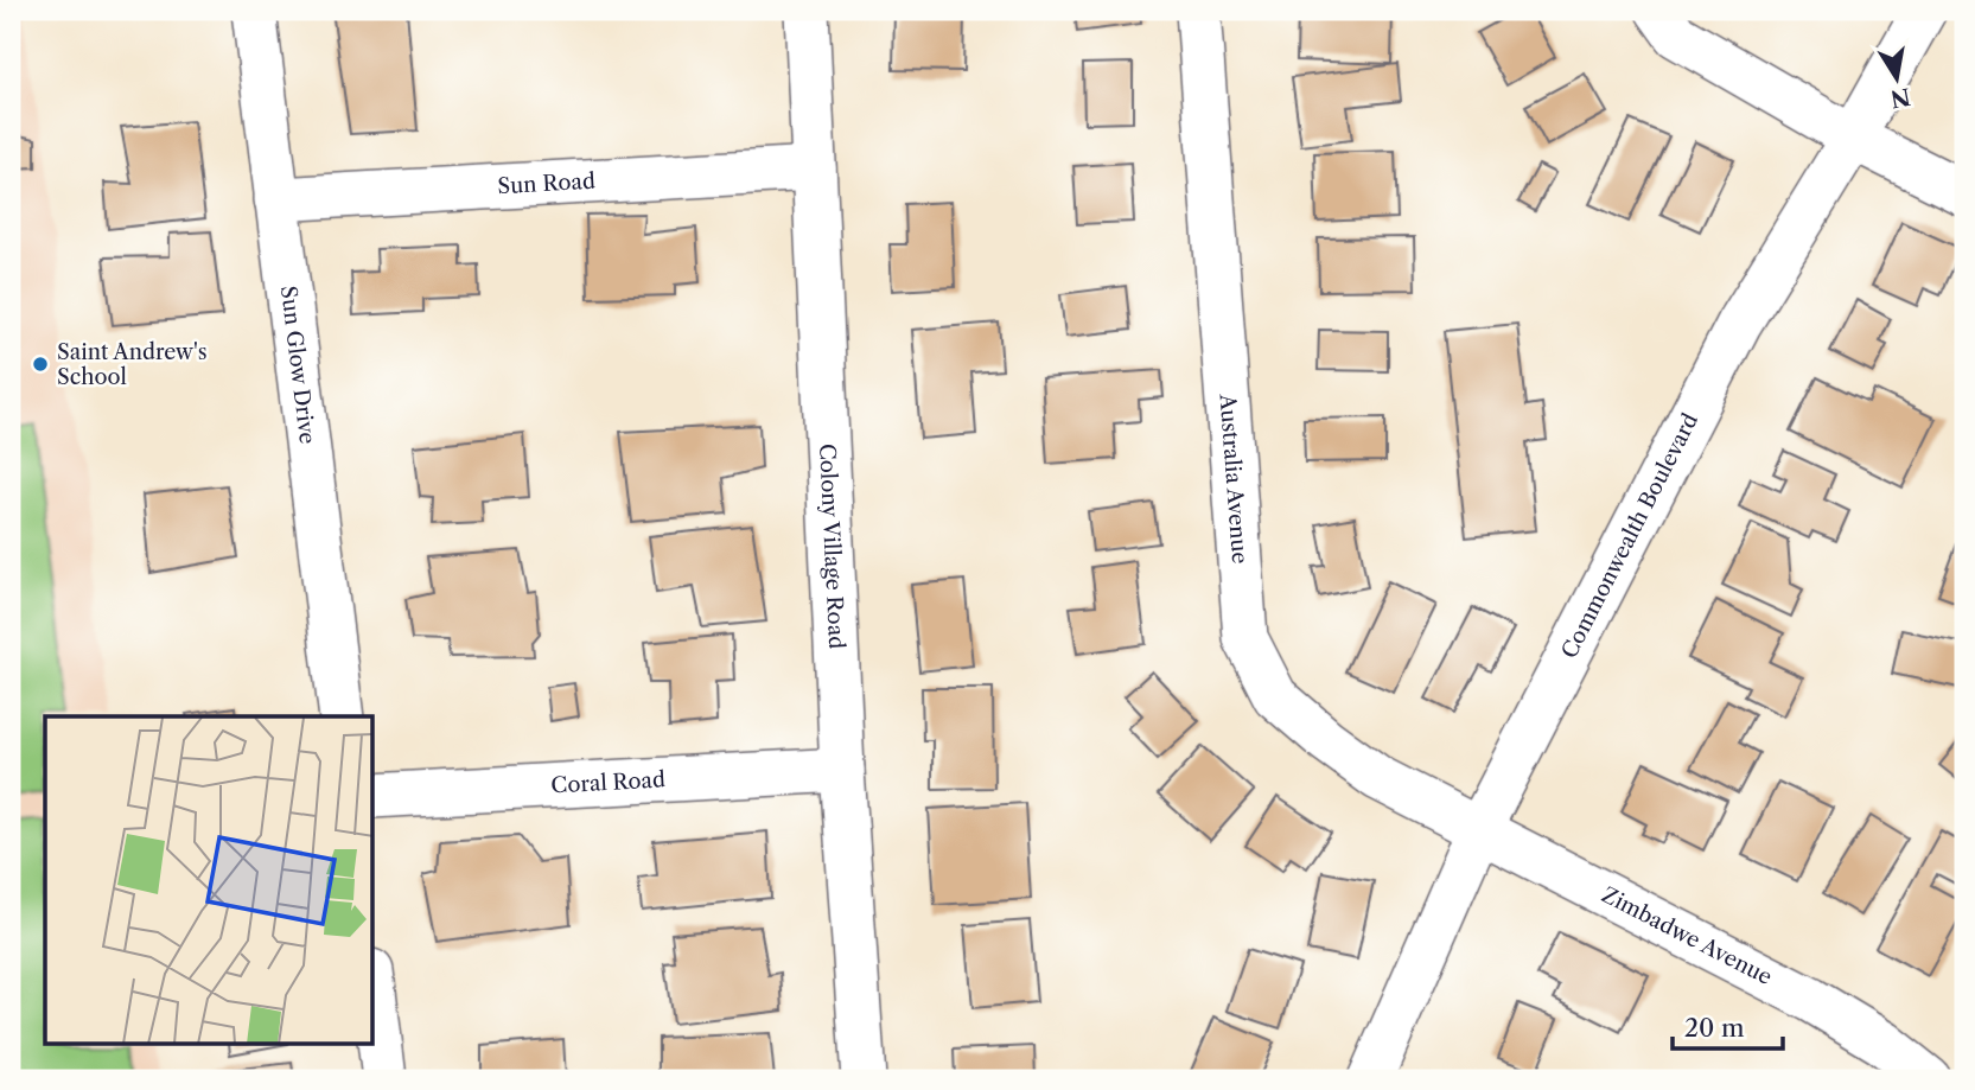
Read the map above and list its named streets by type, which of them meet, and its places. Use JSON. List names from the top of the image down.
{
  "streets": {
    "street": [
      "Sun Road",
      "Sun Glow Drive",
      "Australia Avenue",
      "Commonwealth Boulevard",
      "Colony Village Road",
      "Coral Road",
      "Zimbadwe Avenue"
    ]
  },
  "crossings": [
    ["Sun Road", "Sun Glow Drive"],
    ["Sun Road", "Colony Village Road"],
    ["Australia Avenue", "Commonwealth Boulevard"],
    ["Australia Avenue", "Zimbadwe Avenue"],
    ["Commonwealth Boulevard", "Zimbadwe Avenue"],
    ["Colony Village Road", "Coral Road"]
  ],
  "places": ["Saint Andrew's School"],
  "scale_bar": "20 m",
  "north": "bottom"
}
